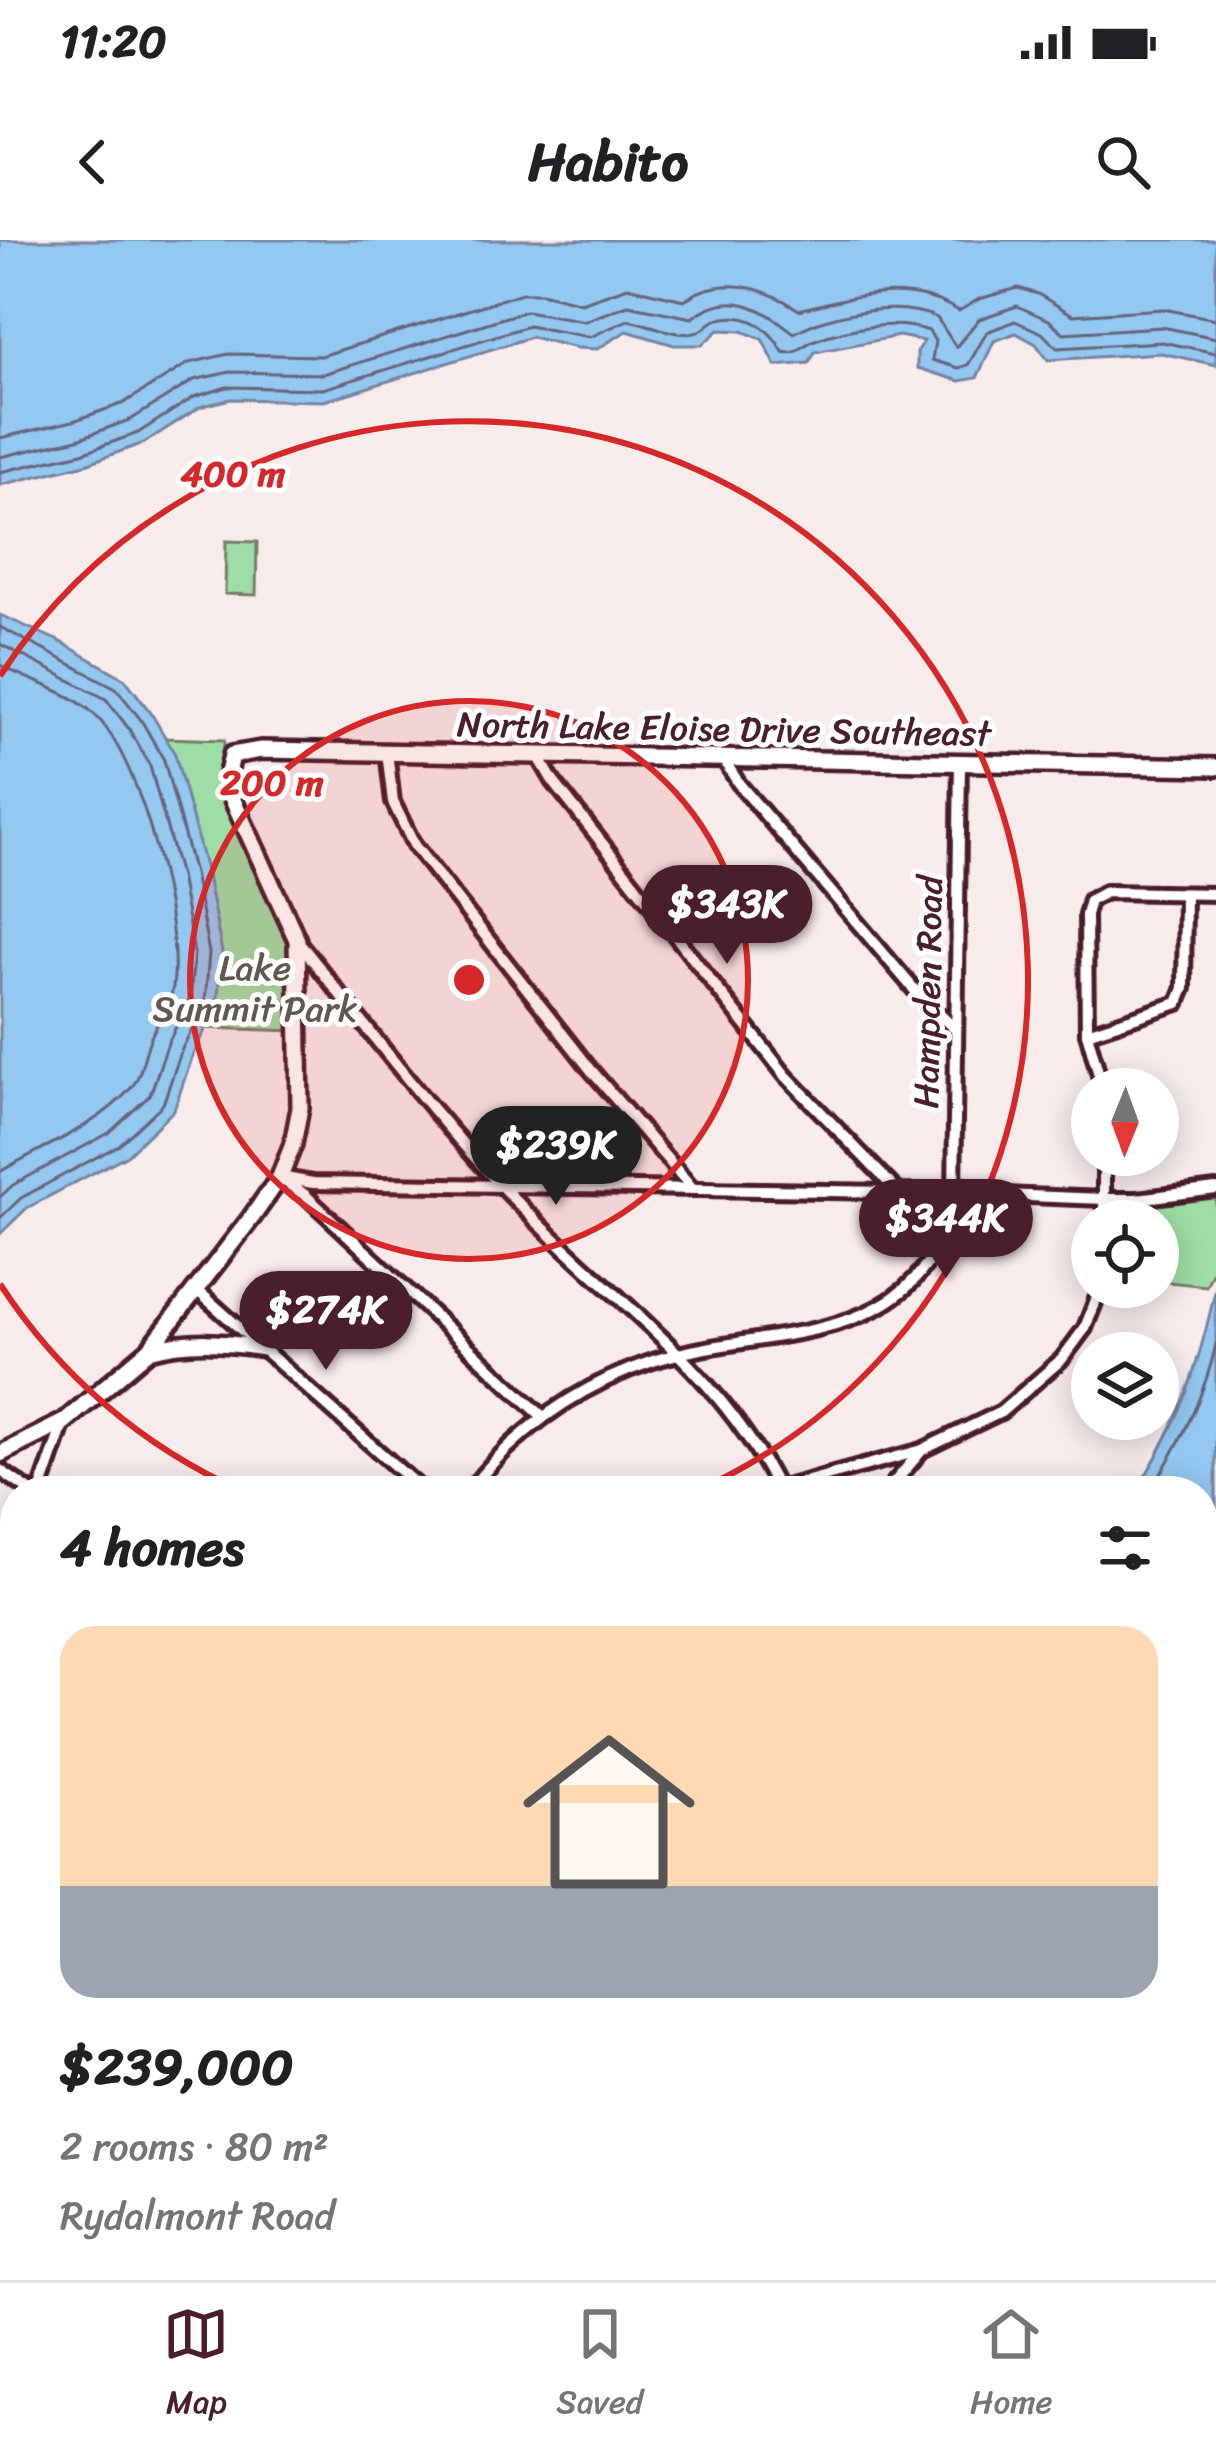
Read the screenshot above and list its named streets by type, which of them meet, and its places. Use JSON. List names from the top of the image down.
{
  "streets": {
    "street": ["North Lake Eloise Drive Southeast", "Hampden Road"]
  },
  "crossings": [
    ["North Lake Eloise Drive Southeast", "Hampden Road"]
  ],
  "parks": ["Lake Summit Park"],
  "north": "bottom",
  "page": {
    "status": "11:20",
    "header": "Habito",
    "price": [
      "$343K",
      "$239K",
      "$344K",
      "$274K"
    ],
    "heading": "4 homes",
    "list": [
      {
        "name": "$239,000",
        "note": "2 rooms · 80 m² · Rydalmont Road"
      }
    ],
    "tabs": ["Map", "Saved", "Home"]
  },
  "rings": ["400 m", "200 m"]
}
